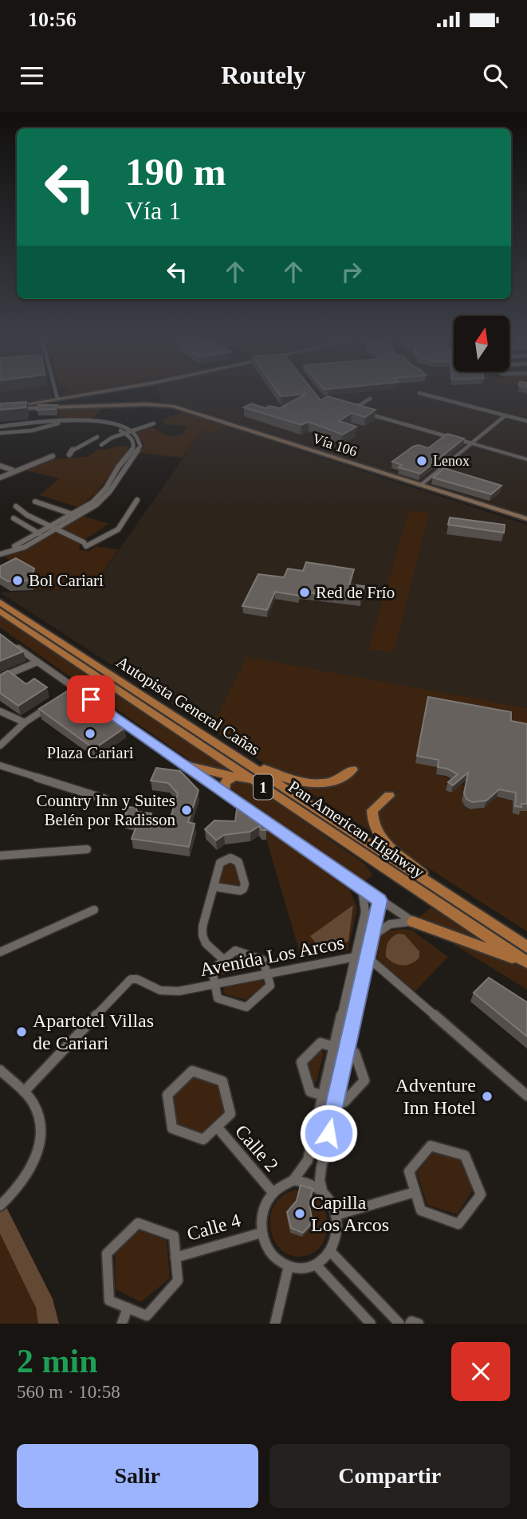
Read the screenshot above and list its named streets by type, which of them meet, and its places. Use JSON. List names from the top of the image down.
{
  "streets": {
    "highway": ["Autopista General Cañas", "1", "Pan American Highway"],
    "main road": ["Vía 106"],
    "street": ["Avenida Los Arcos", "Calle 2", "Calle 4"]
  },
  "crossings": [
    ["Calle 2", "Calle 4"]
  ],
  "places": [
    "Lenox",
    "Bol Cariari",
    "Red de Frío",
    "Plaza Cariari",
    "Country Inn y Suites Belén por Radisson",
    "Apartotel Villas de Cariari",
    "Adventure Inn Hotel",
    "Capilla Los Arcos"
  ],
  "north": "top",
  "page": {
    "status": "10:56",
    "header": "Routely",
    "turn": ["190 m", "Vía 1"],
    "heading": ["2 min", "560 m · 10:58"],
    "buttons": ["Salir", "Compartir"]
  }
}
